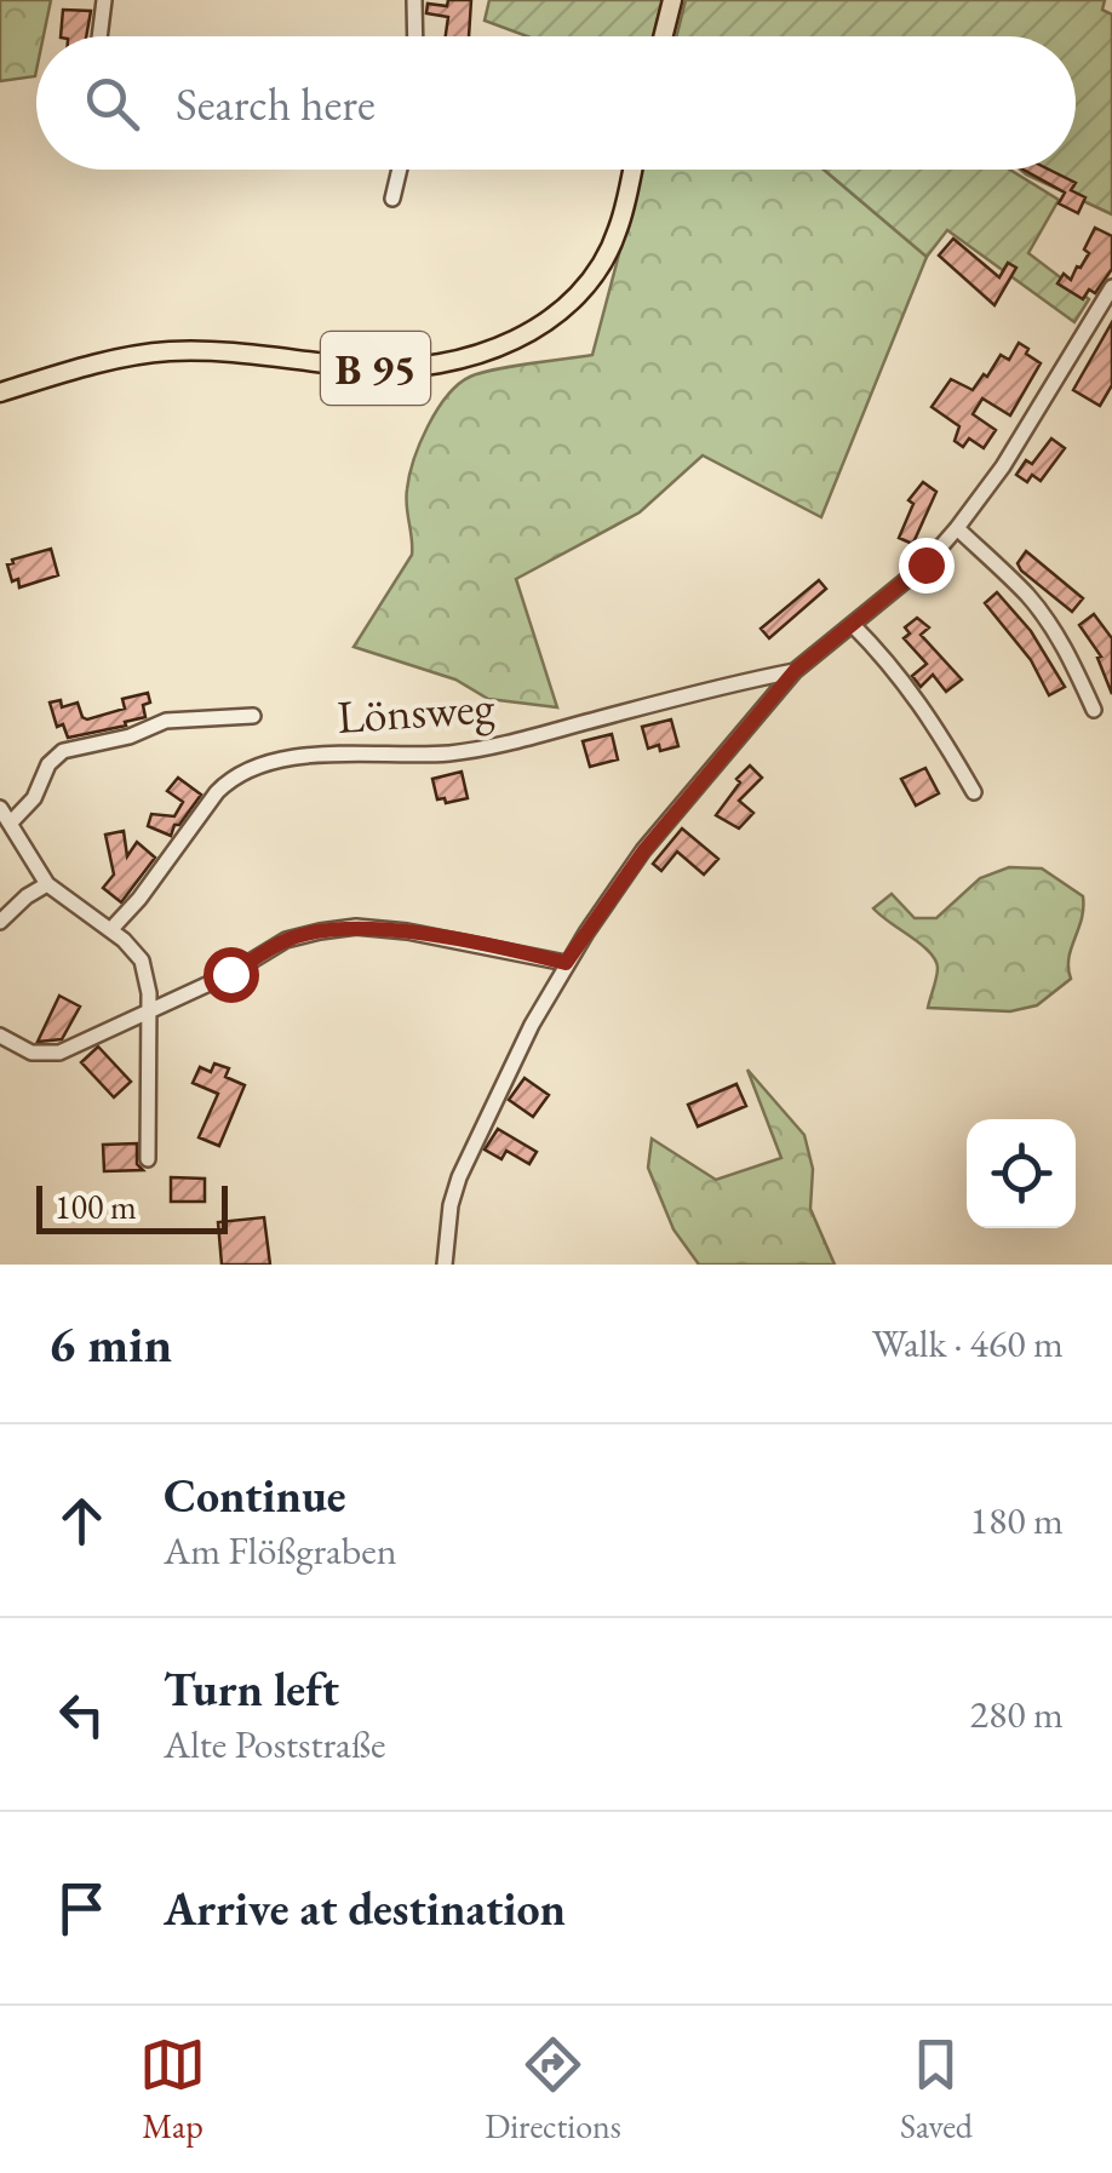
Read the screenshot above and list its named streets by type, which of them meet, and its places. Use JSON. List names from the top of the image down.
{
  "streets": {
    "main road": ["B 95"],
    "street": ["Lönsweg"]
  },
  "scale_bar": "100 m",
  "page": {
    "search": "Search here",
    "scale": "100 m",
    "heading": ["6 min", "Walk · 460 m"],
    "list": [
      ["Continue", "Am Flößgraben", "180 m"],
      ["Turn left", "Alte Poststraße", "280 m"],
      "Arrive at destination"
    ],
    "nav": ["Map", "Directions", "Saved"]
  }
}
